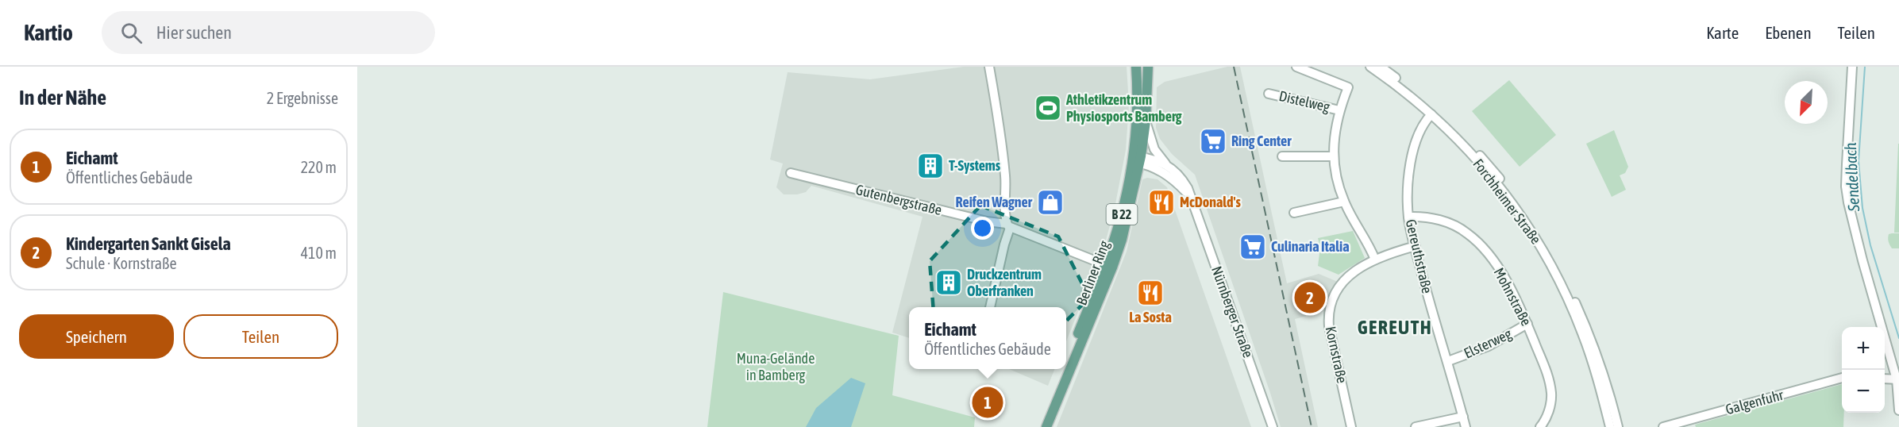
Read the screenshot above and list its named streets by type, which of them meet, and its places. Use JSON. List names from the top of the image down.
{
  "streets": {
    "main road": ["B 22", "Berliner Ring"],
    "street": [
      "Distelweg",
      "Gutenbergstraße",
      "Forchheimer Straße",
      "Gereuthstraße",
      "Mohnstraße",
      "Nürnberger Straße",
      "Elsterweg",
      "Kornstraße",
      "Galgenfuhr"
    ]
  },
  "crossings": [
    ["Distelweg", "Kornstraße"],
    ["Gutenbergstraße", "Berliner Ring"],
    ["Forchheimer Straße", "Gereuthstraße"],
    ["Gereuthstraße", "Mohnstraße"],
    ["Gereuthstraße", "Elsterweg"],
    ["Gereuthstraße", "Kornstraße"],
    ["Berliner Ring", "Nürnberger Straße"],
    ["Mohnstraße", "Elsterweg"]
  ],
  "districts": ["GEREUTH"],
  "water": ["Sendelbach"],
  "parks": ["Muna-Gelände in Bamberg"],
  "places": {
    "sports": ["Athletikzentrum Physiosports Bamberg"],
    "supermarket": ["Ring Center", "Culinaria Italia"],
    "building": ["T-Systems", "Druckzentrum Oberfranken"],
    "shop": ["Reifen Wagner"],
    "restaurant": ["McDonald's", "La Sosta"]
  },
  "north": "bottom left",
  "page": {
    "header": "Kartio",
    "search": "Hier suchen",
    "nav": ["Karte", "Ebenen", "Teilen"],
    "heading": ["In der Nähe", "2 Ergebnisse"],
    "list": [
      {
        "mark": "1",
        "name": "Eichamt",
        "note": "Öffentliches Gebäude",
        "value": "220 m"
      },
      {
        "mark": "2",
        "name": "Kindergarten Sankt Gisela",
        "note": "Schule · Kornstraße",
        "value": "410 m"
      }
    ],
    "pins": ["2", "1"],
    "buttons": ["Speichern", "Teilen"],
    "popup": ["Eichamt", "Öffentliches Gebäude"],
    "map_buttons": ["+", "−"]
  }
}
